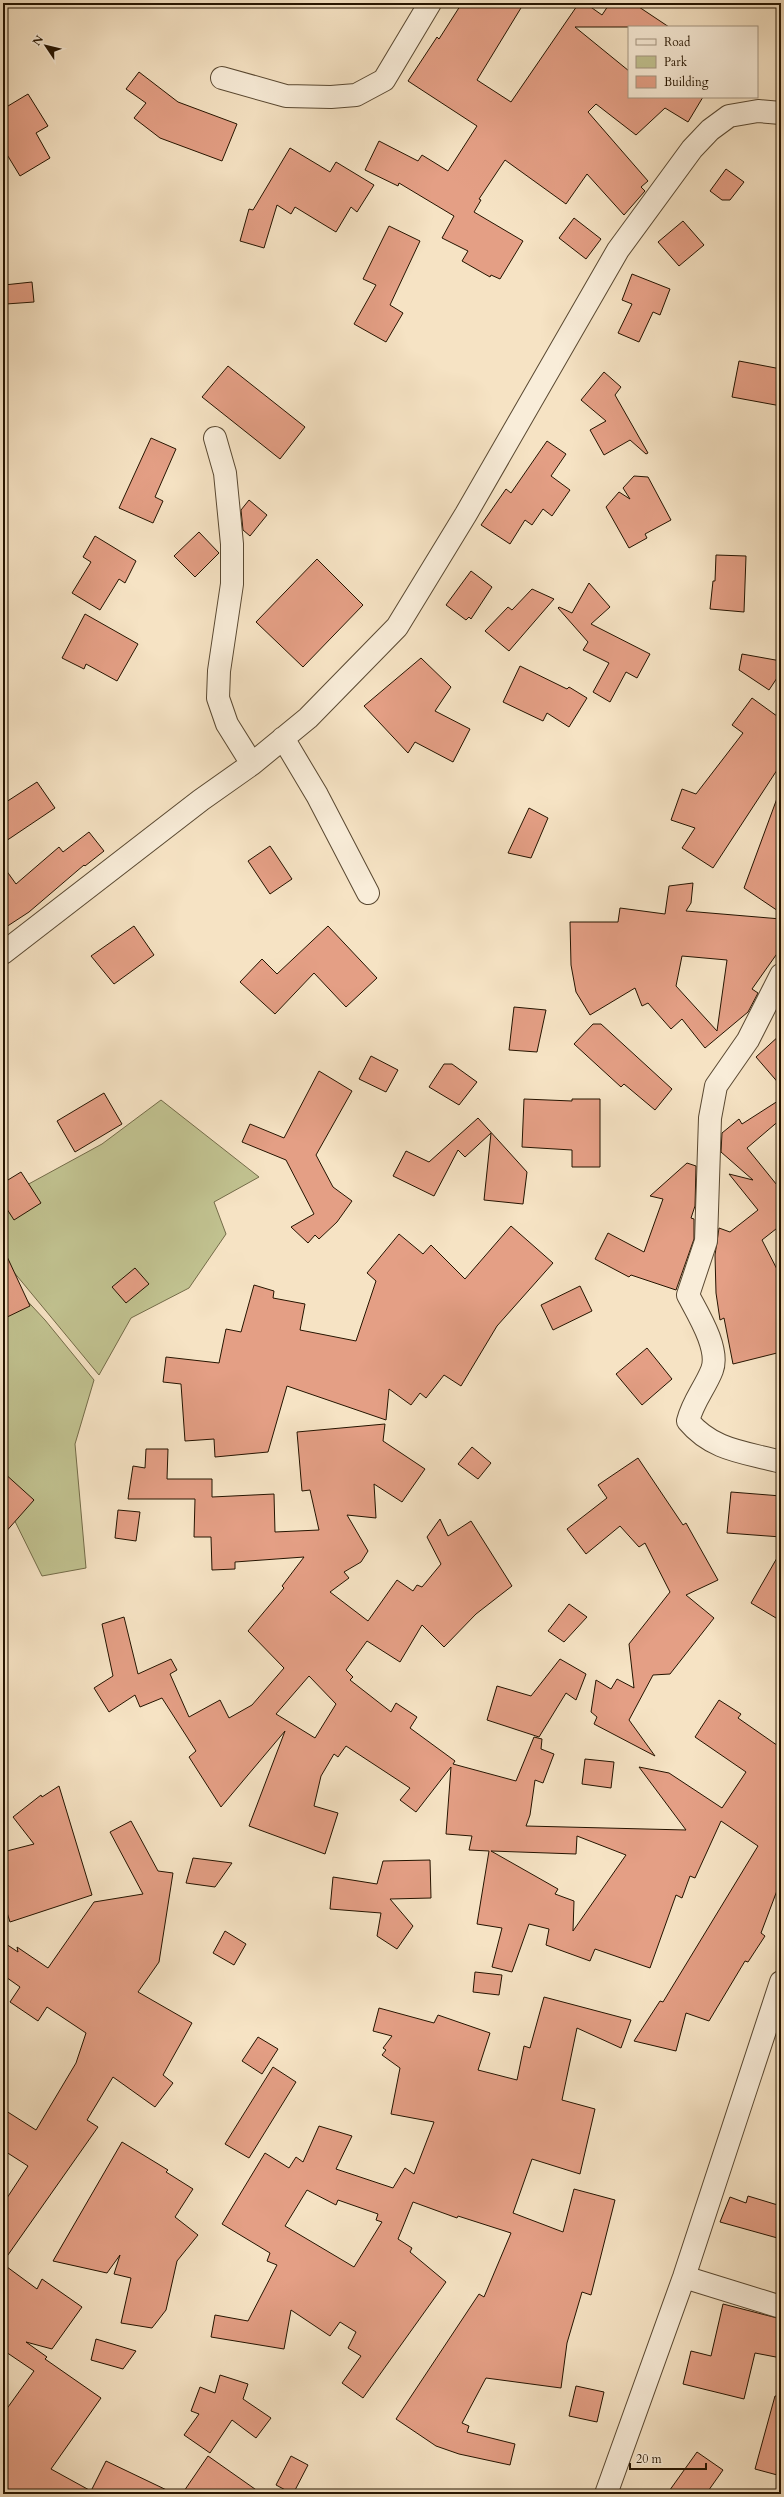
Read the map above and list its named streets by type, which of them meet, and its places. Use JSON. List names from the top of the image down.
{
  "legend": ["Road", "Park", "Building"],
  "scale_bar": "20 m",
  "north": "top left"
}
